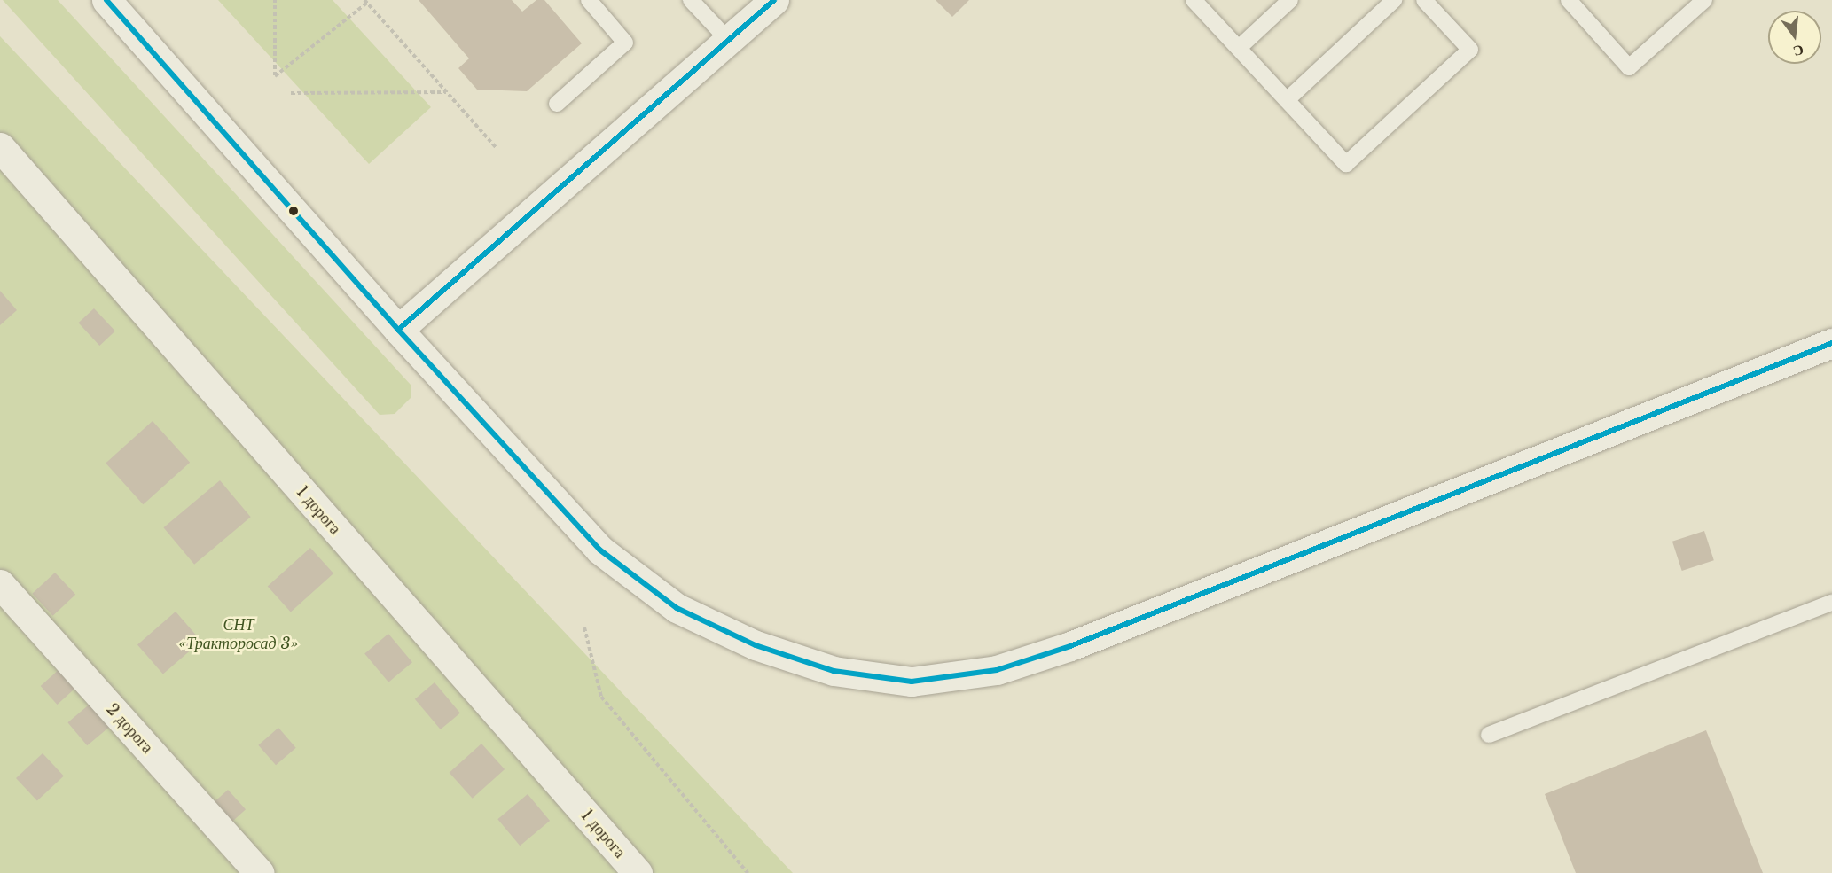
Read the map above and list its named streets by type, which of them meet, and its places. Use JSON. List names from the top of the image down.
{
  "streets": {
    "street": ["1 дорога", "2 дорога"]
  },
  "parks": ["СНТ «Тракторосад 3»"],
  "north": "bottom"
}
